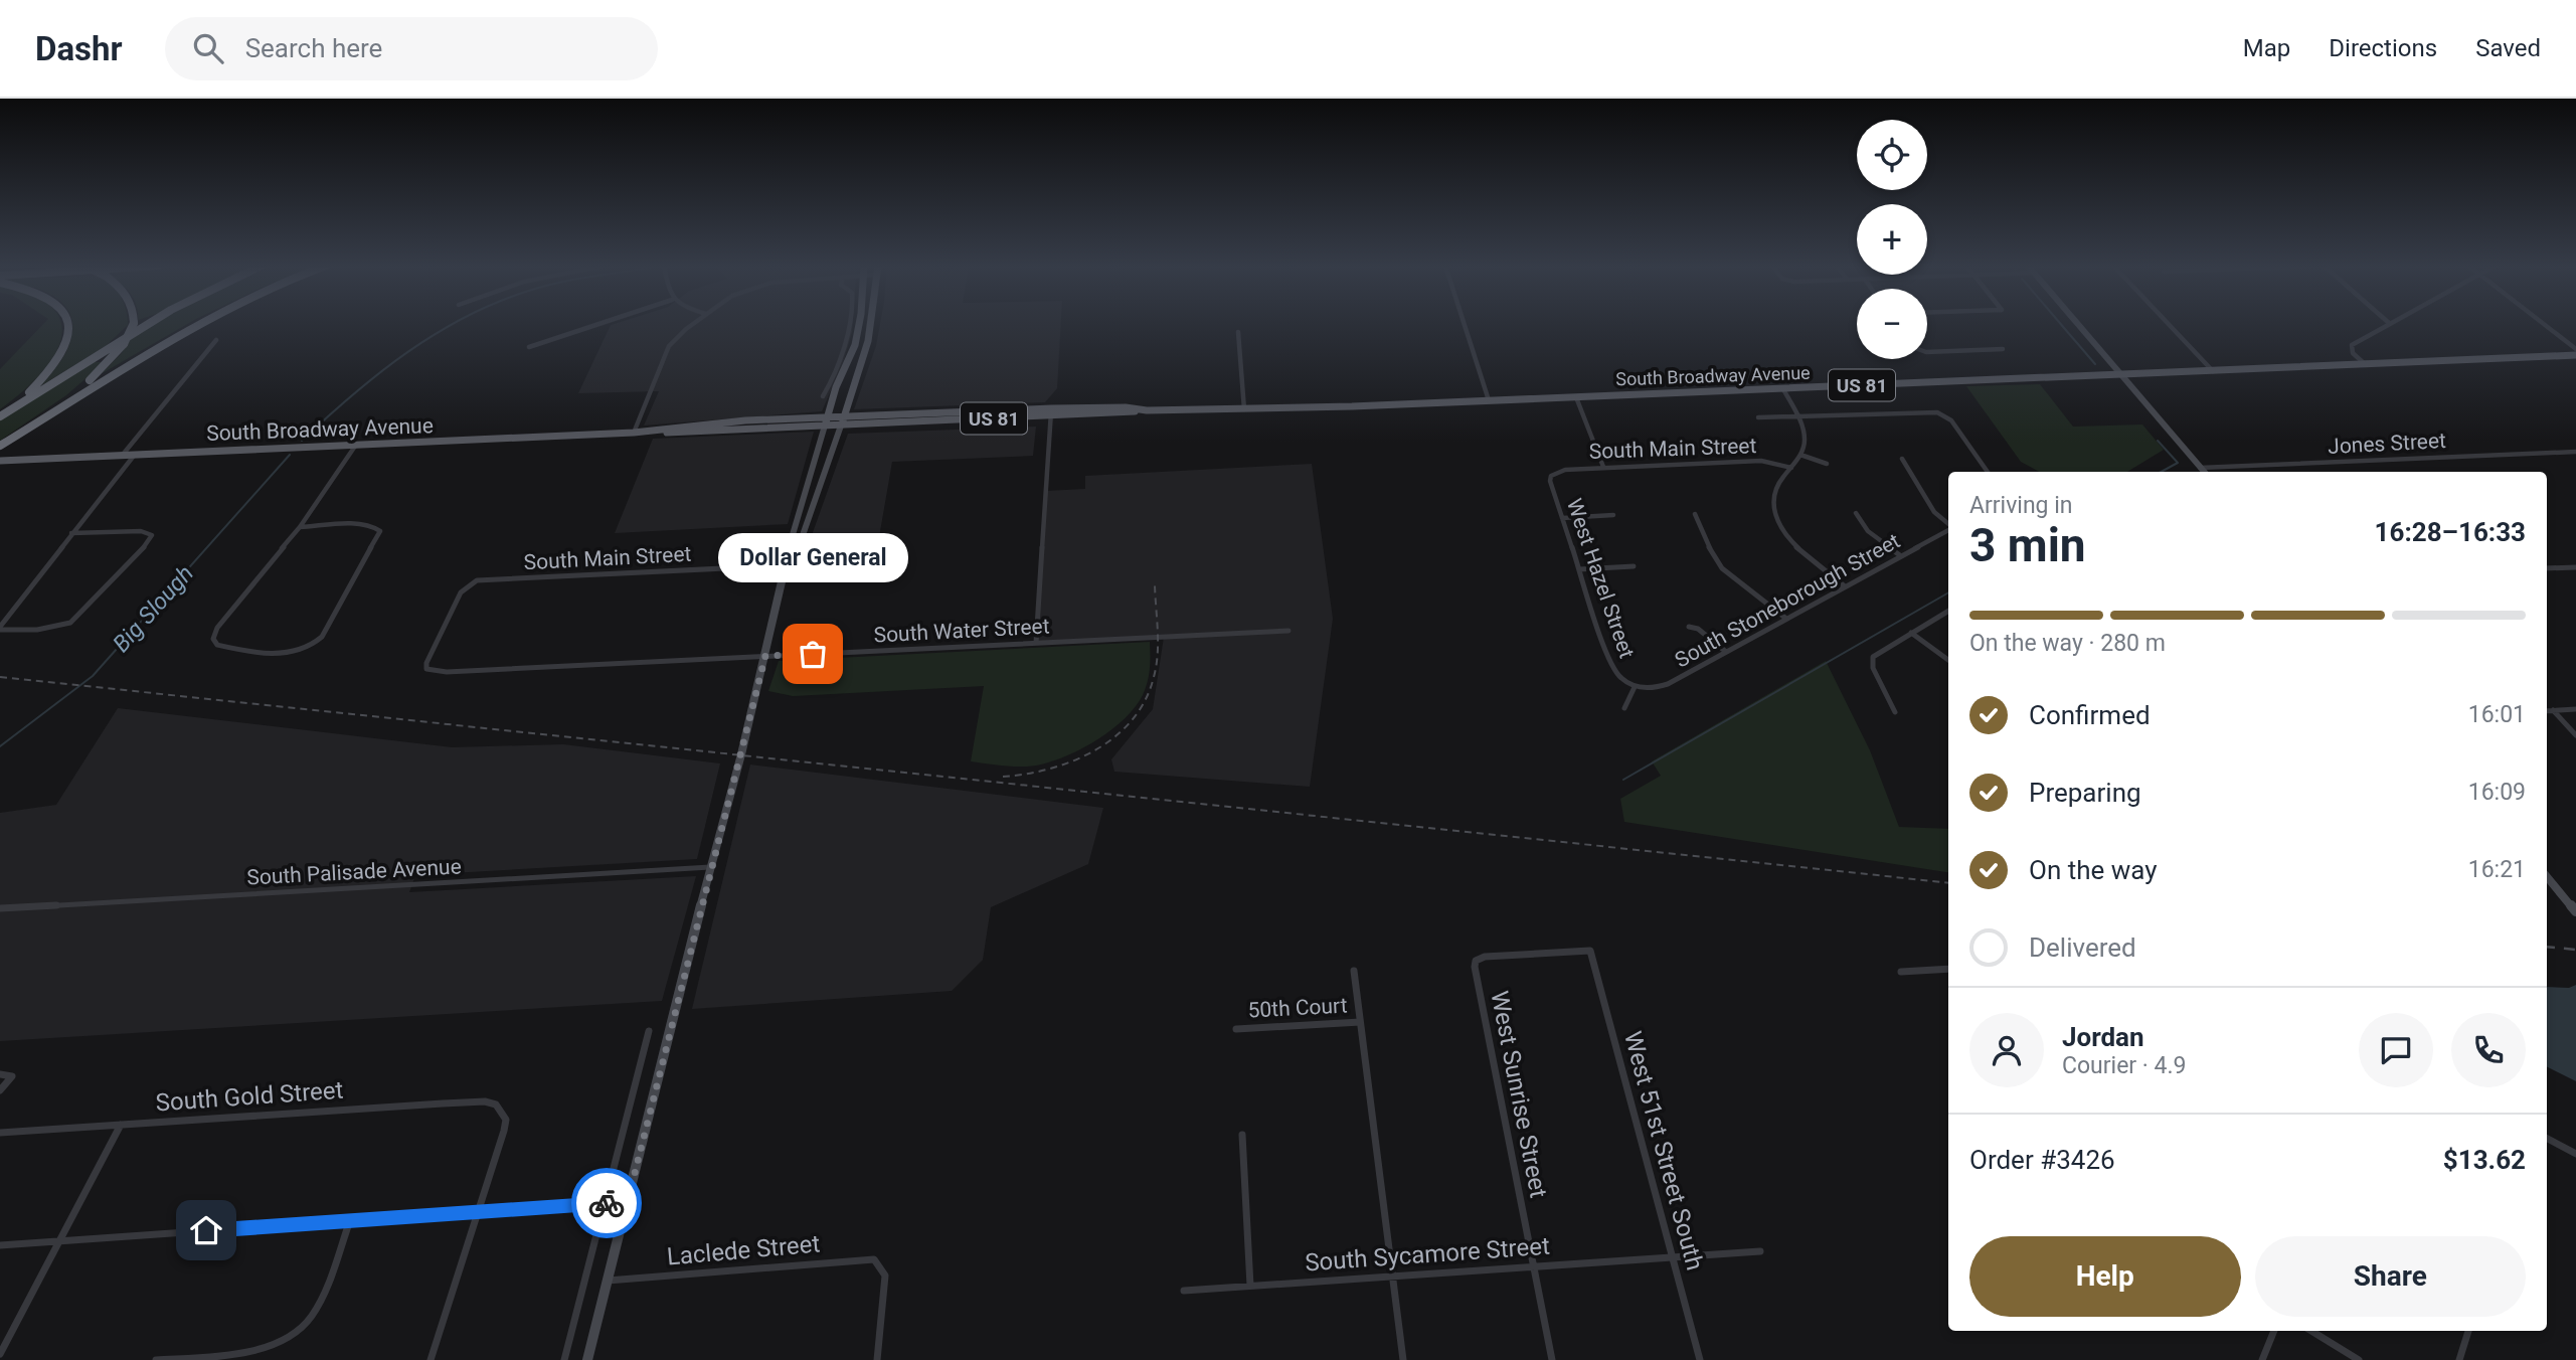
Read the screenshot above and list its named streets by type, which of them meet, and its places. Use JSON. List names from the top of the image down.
{
  "streets": {
    "main road": ["South Broadway Avenue", "US 81"],
    "street": [
      "Jones Street",
      "South Main Street",
      "West Hazel Street",
      "South Stoneborough Street",
      "South Water Street",
      "South Palisade Avenue",
      "50th Court",
      "West Sunrise Street",
      "South Gold Street",
      "West 51st Street South",
      "Laclede Street",
      "South Sycamore Street"
    ]
  },
  "crossings": [
    ["South Main Street", "West Hazel Street"],
    ["South Main Street", "South Water Street"],
    ["West Hazel Street", "South Stoneborough Street"],
    ["West Sunrise Street", "West 51st Street South"],
    ["West Sunrise Street", "South Sycamore Street"],
    ["West 51st Street South", "South Sycamore Street"]
  ],
  "water": ["Big Slough"],
  "places": ["Dollar General"],
  "page": {
    "header": "Dashr",
    "search": "Search here",
    "nav": ["Map", "Directions", "Saved"],
    "map_buttons": ["+", "−"],
    "heading": ["3 min", "Arriving in", "16:28–16:33"],
    "panel": [
      "Jordan",
      "Courier · 4.9",
      "Order #3426",
      "$13.62"
    ],
    "bubble": "Dollar General",
    "bar": "On the way · 280 m",
    "list": [
      ["Confirmed", "16:01"],
      ["Preparing", "16:09"],
      ["On the way", "16:21"],
      "Delivered"
    ],
    "buttons": ["Help", "Share"]
  }
}
